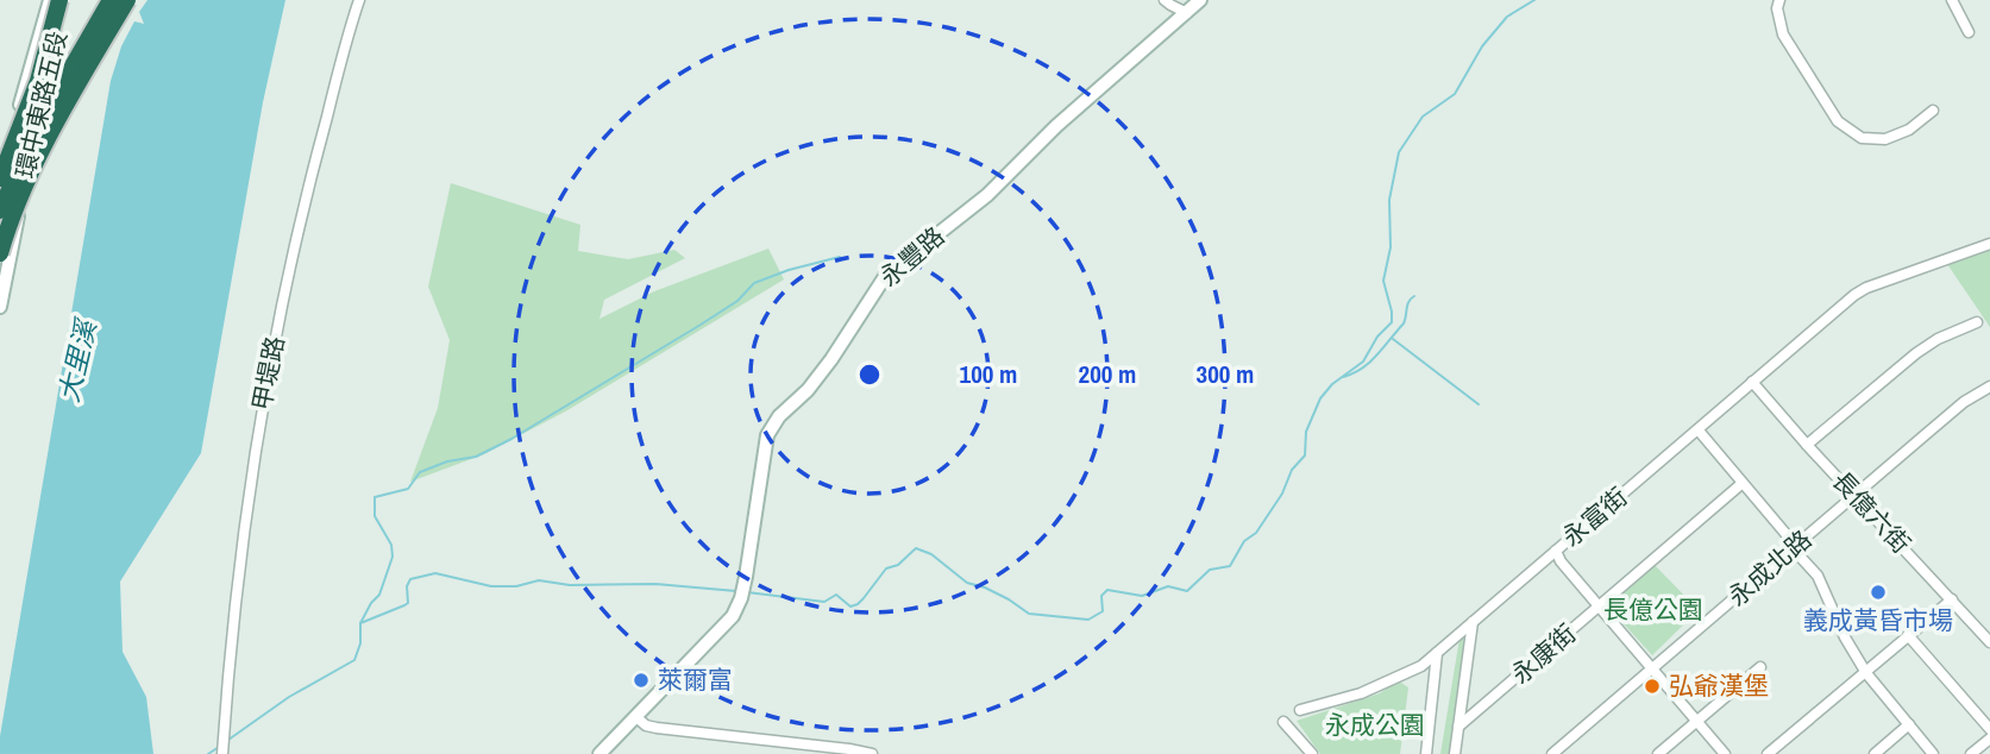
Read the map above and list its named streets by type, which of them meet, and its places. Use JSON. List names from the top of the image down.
{
  "streets": {
    "street": [
      "環中東路五段",
      "永豐路",
      "甲堤路",
      "長億六街",
      "永富街",
      "永成北路",
      "永康街"
    ]
  },
  "crossings": [
    ["長億六街", "永富街"],
    ["長億六街", "永成北路"]
  ],
  "water": ["大里溪"],
  "parks": ["長億公園", "永成公園"],
  "places": ["義成黃昏市場", "萊爾富", "弘爺漢堡"],
  "rings": ["100 m", "200 m", "300 m"]
}
